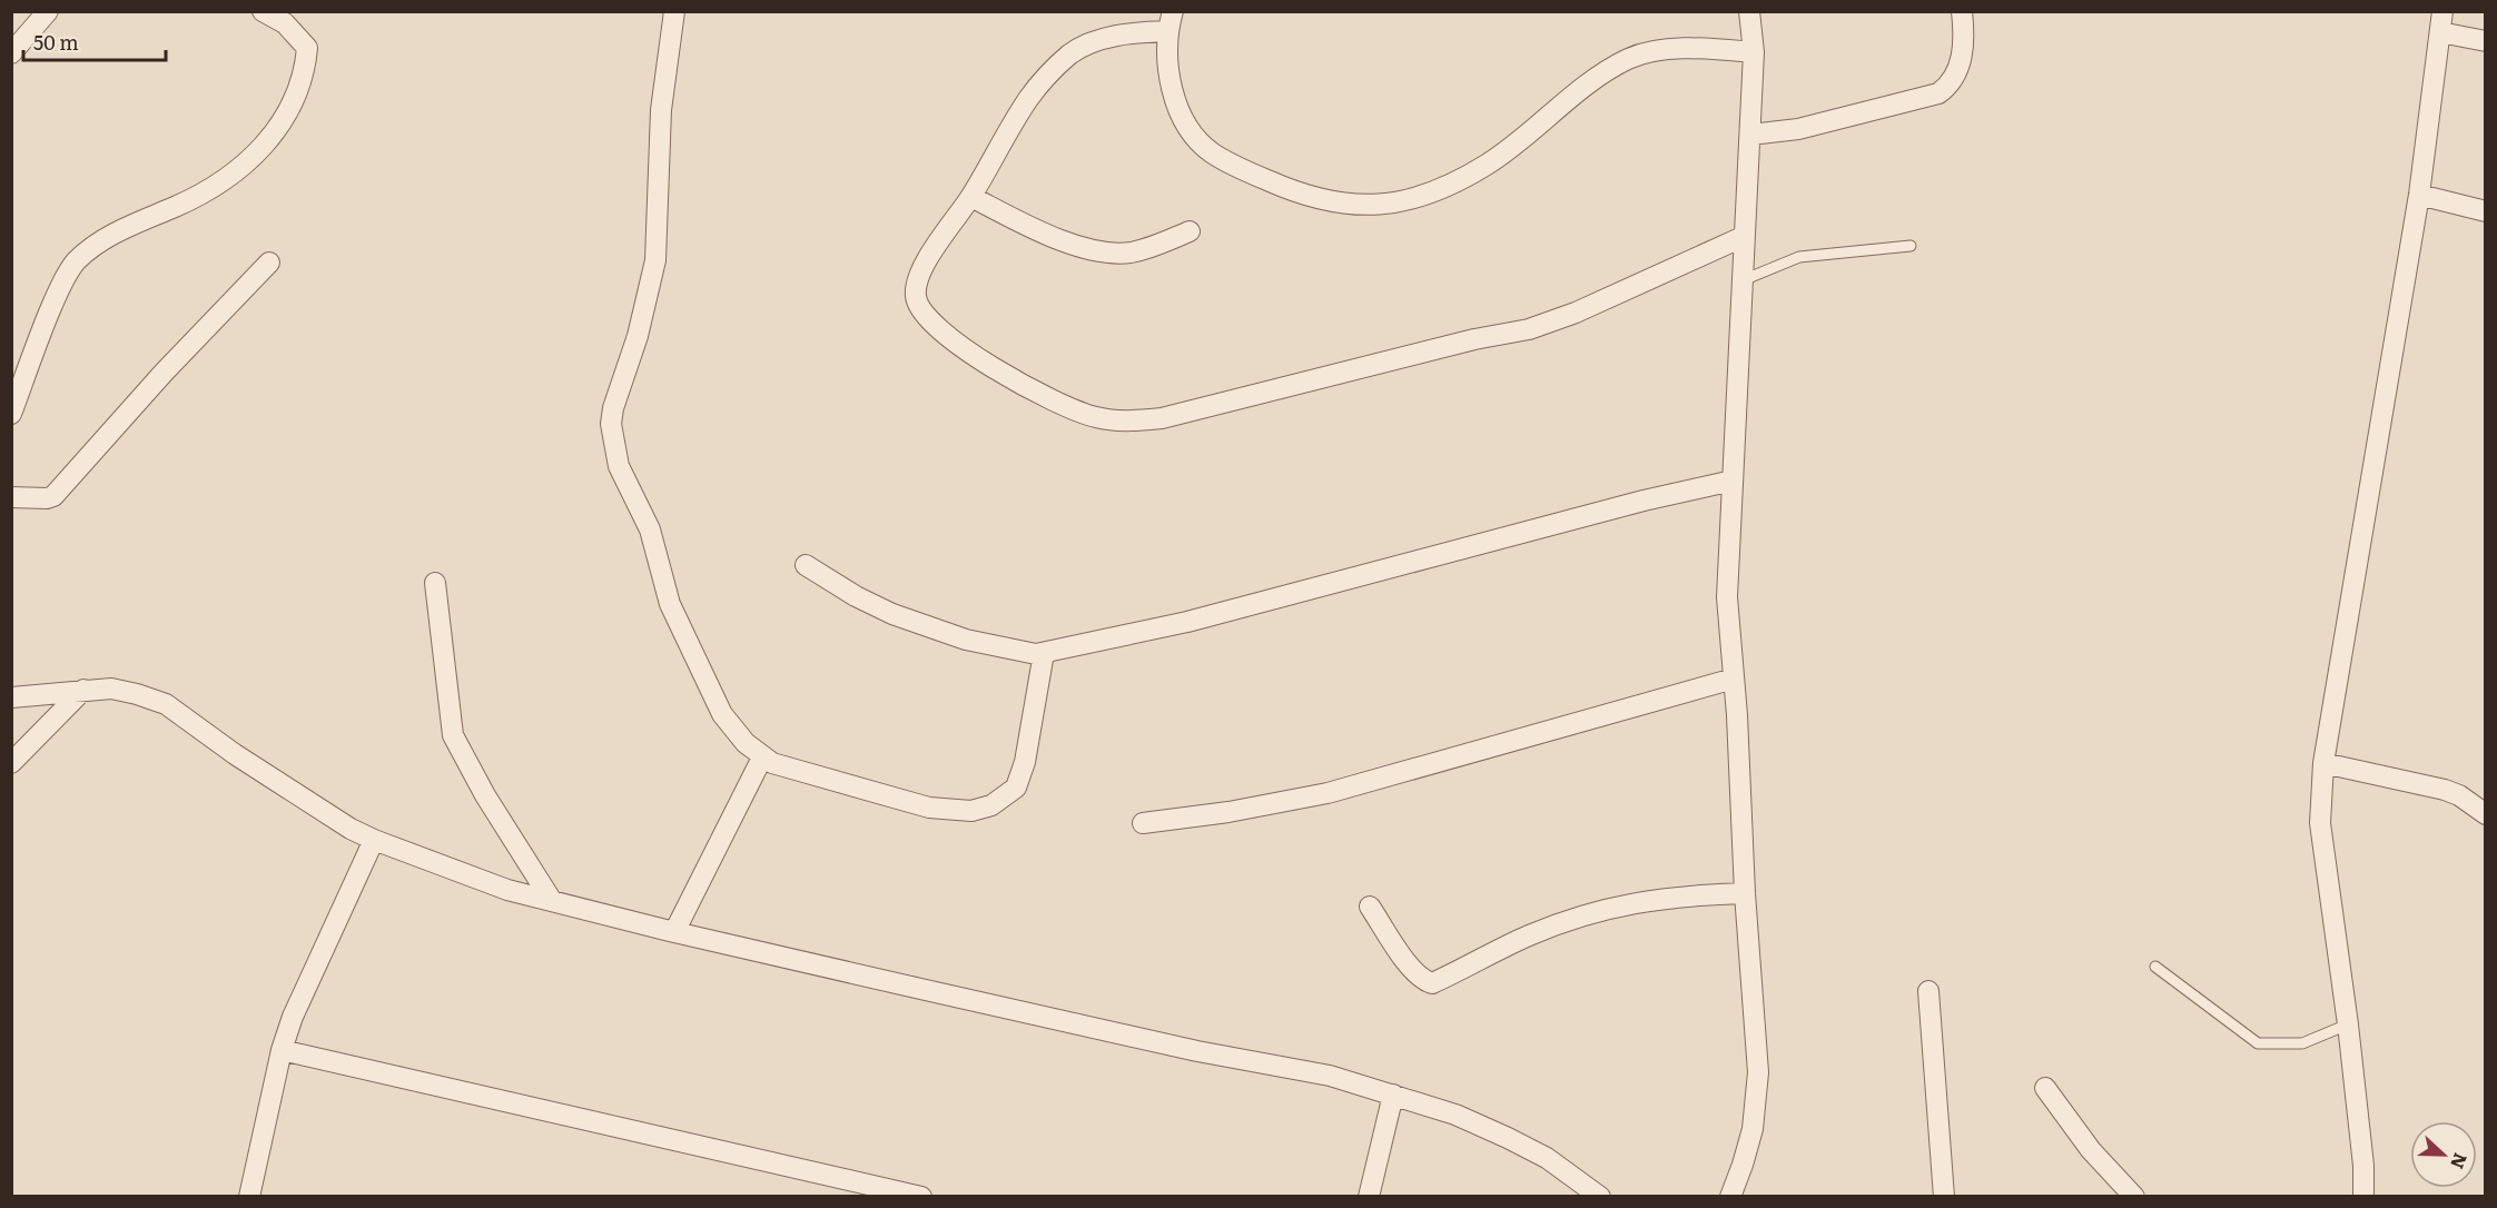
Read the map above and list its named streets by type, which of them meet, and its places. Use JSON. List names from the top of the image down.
{
  "scale_bar": "50 m",
  "north": "right"
}
